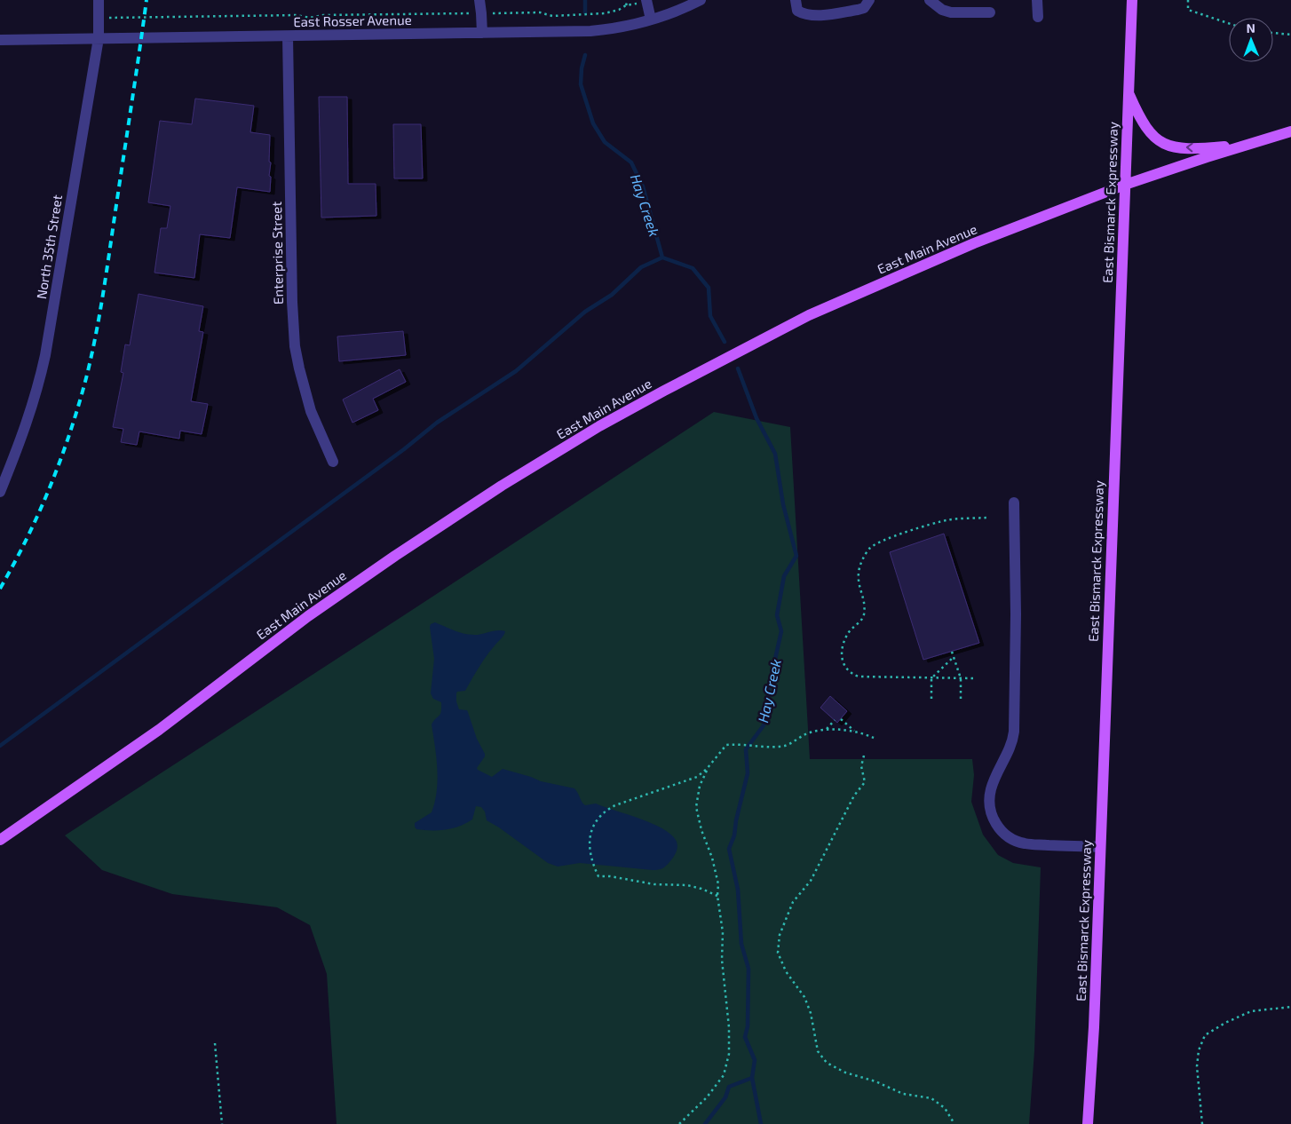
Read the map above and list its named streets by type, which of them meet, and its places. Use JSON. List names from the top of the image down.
{
  "streets": {
    "main road": ["East Bismarck Expressway", "East Main Avenue"],
    "street": ["East Rosser Avenue", "North 35th Street", "Enterprise Street"]
  },
  "crossings": [
    ["East Rosser Avenue", "North 35th Street"],
    ["East Rosser Avenue", "Enterprise Street"],
    ["East Bismarck Expressway", "East Main Avenue"]
  ],
  "water": ["Hay Creek"],
  "north": "top"
}
